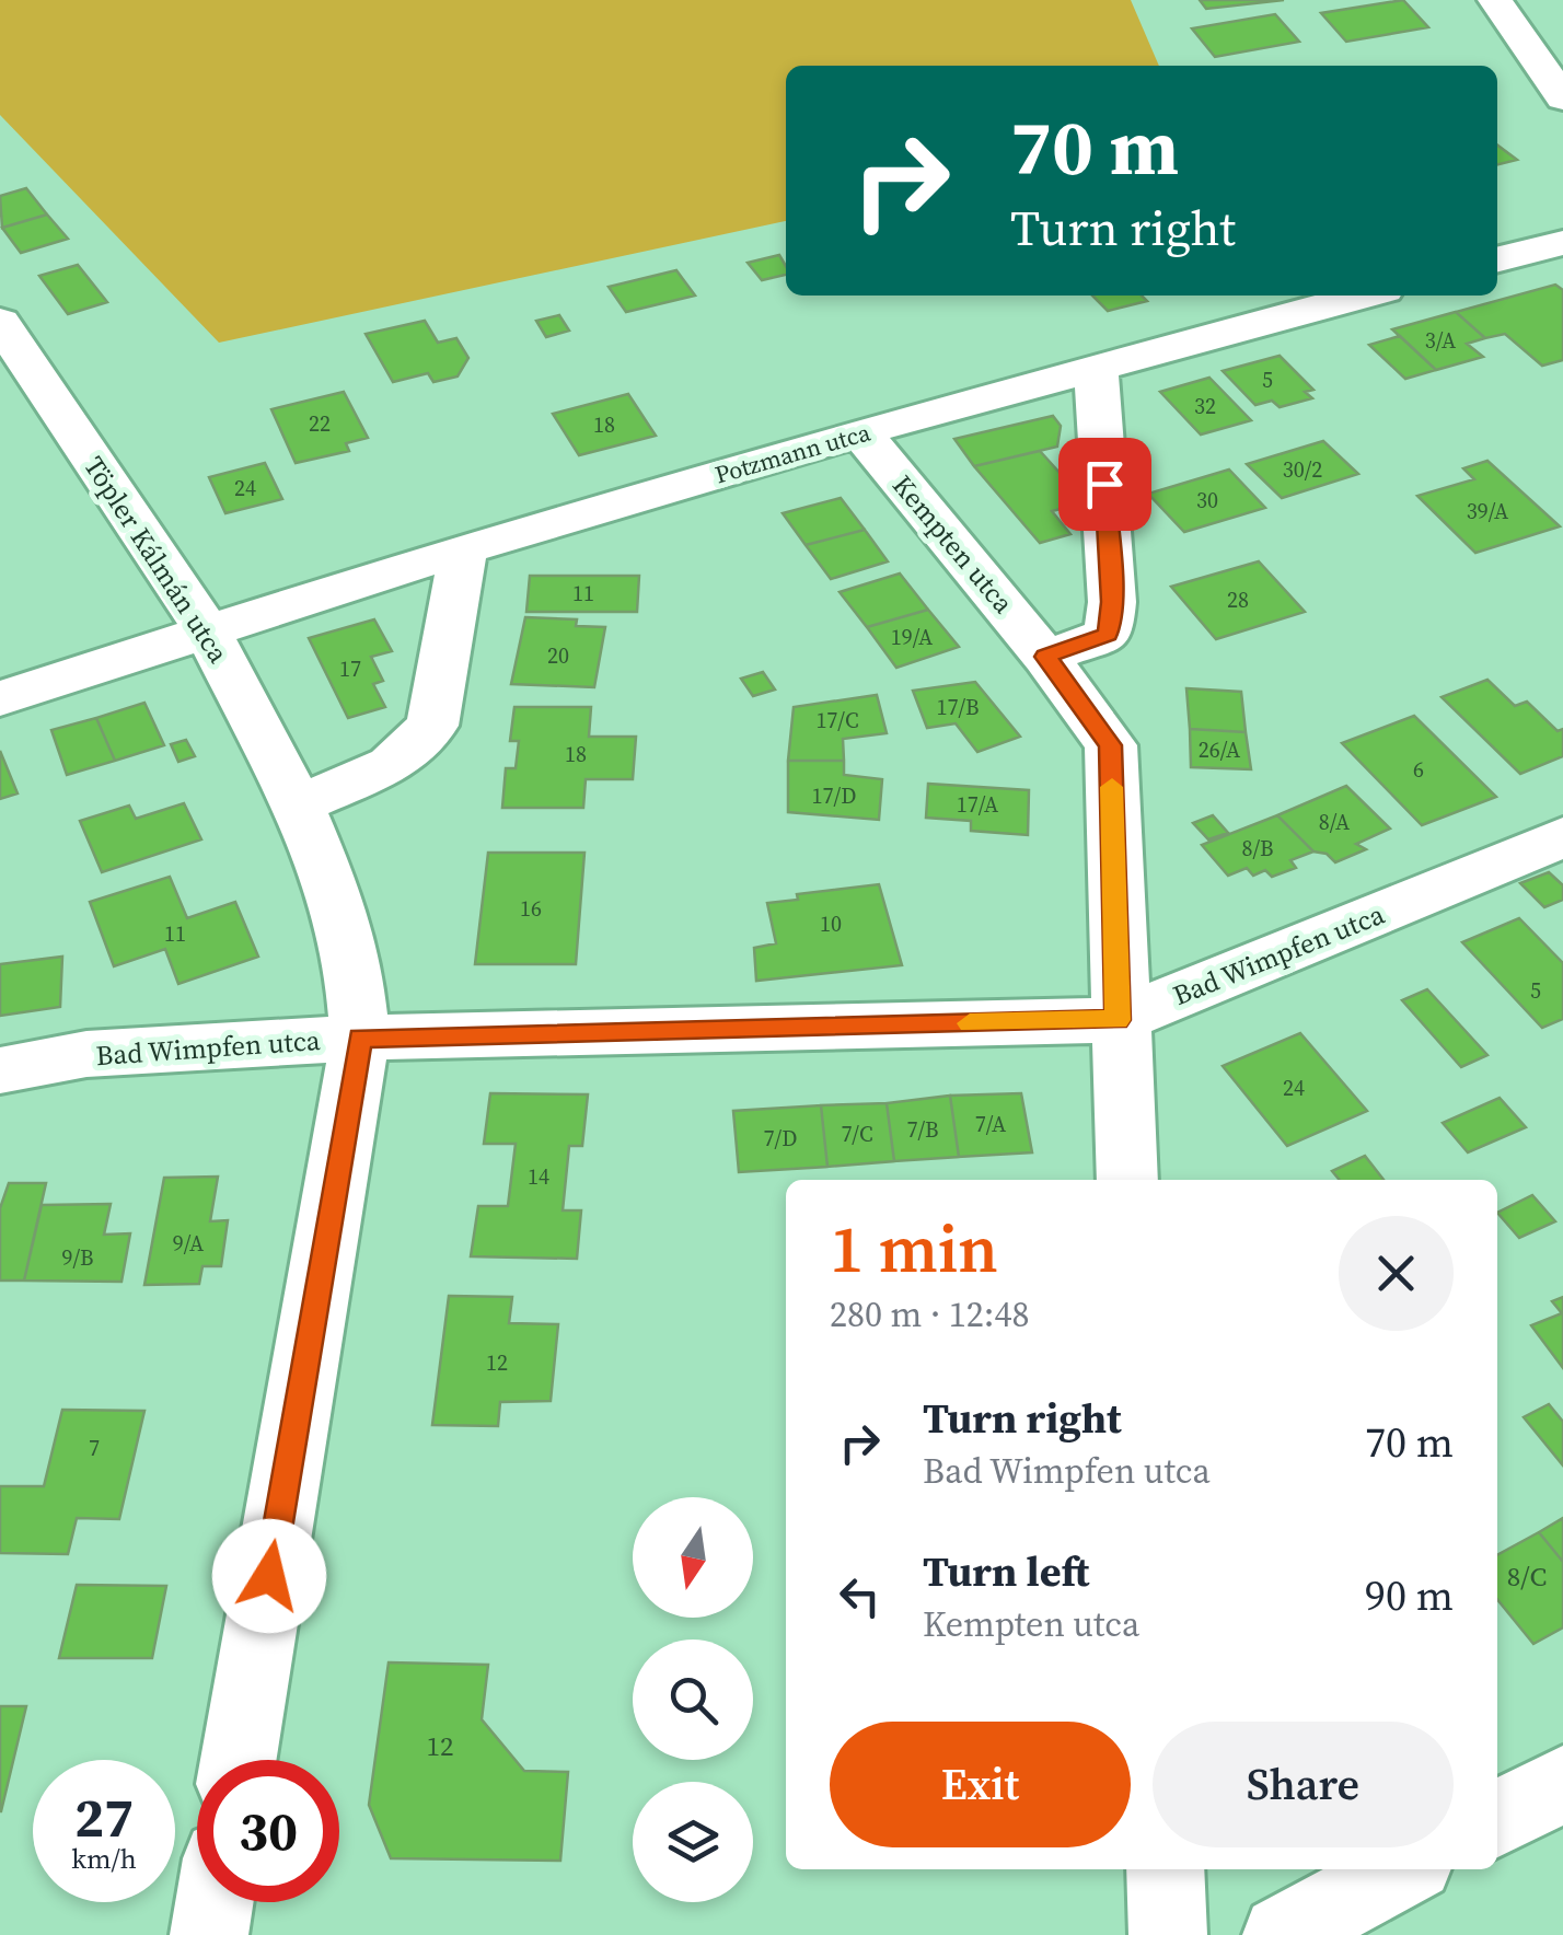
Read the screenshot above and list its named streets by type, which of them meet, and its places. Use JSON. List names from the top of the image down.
{
  "streets": {
    "street": [
      "Potzmann utca",
      "Kempten utca",
      "Töpler Kálmán utca",
      "Bad Wimpfen utca"
    ]
  },
  "crossings": [
    ["Potzmann utca", "Kempten utca"],
    ["Potzmann utca", "Töpler Kálmán utca"],
    ["Kempten utca", "Bad Wimpfen utca"],
    ["Töpler Kálmán utca", "Bad Wimpfen utca"]
  ],
  "house_numbers": [
    "3/A",
    "5",
    "32",
    "22",
    "18",
    "30/2",
    "24",
    "30",
    "39/A",
    "11",
    "28",
    "19/A",
    "20",
    "17",
    "17/B",
    "17/C",
    "26/A",
    "18",
    "6",
    "17/D",
    "17/A",
    "8/A",
    "8/B",
    "16",
    "10",
    "11",
    "5",
    "24",
    "7/A",
    "7/B",
    "7/C",
    "7/D",
    "14",
    "9/A",
    "9/B",
    "12",
    "7",
    "8/C",
    "12"
  ],
  "north": "bottom",
  "page": {
    "turn": ["70 m", "Turn right"],
    "heading": ["1 min", "280 m · 12:48"],
    "list": [
      {
        "name": "Turn right",
        "note": "Bad Wimpfen utca",
        "value": "70 m"
      },
      {
        "name": "Turn left",
        "note": "Kempten utca",
        "value": "90 m"
      }
    ],
    "buttons": ["Exit", "Share"],
    "speed": "27 km/h",
    "limit": "30"
  }
}
